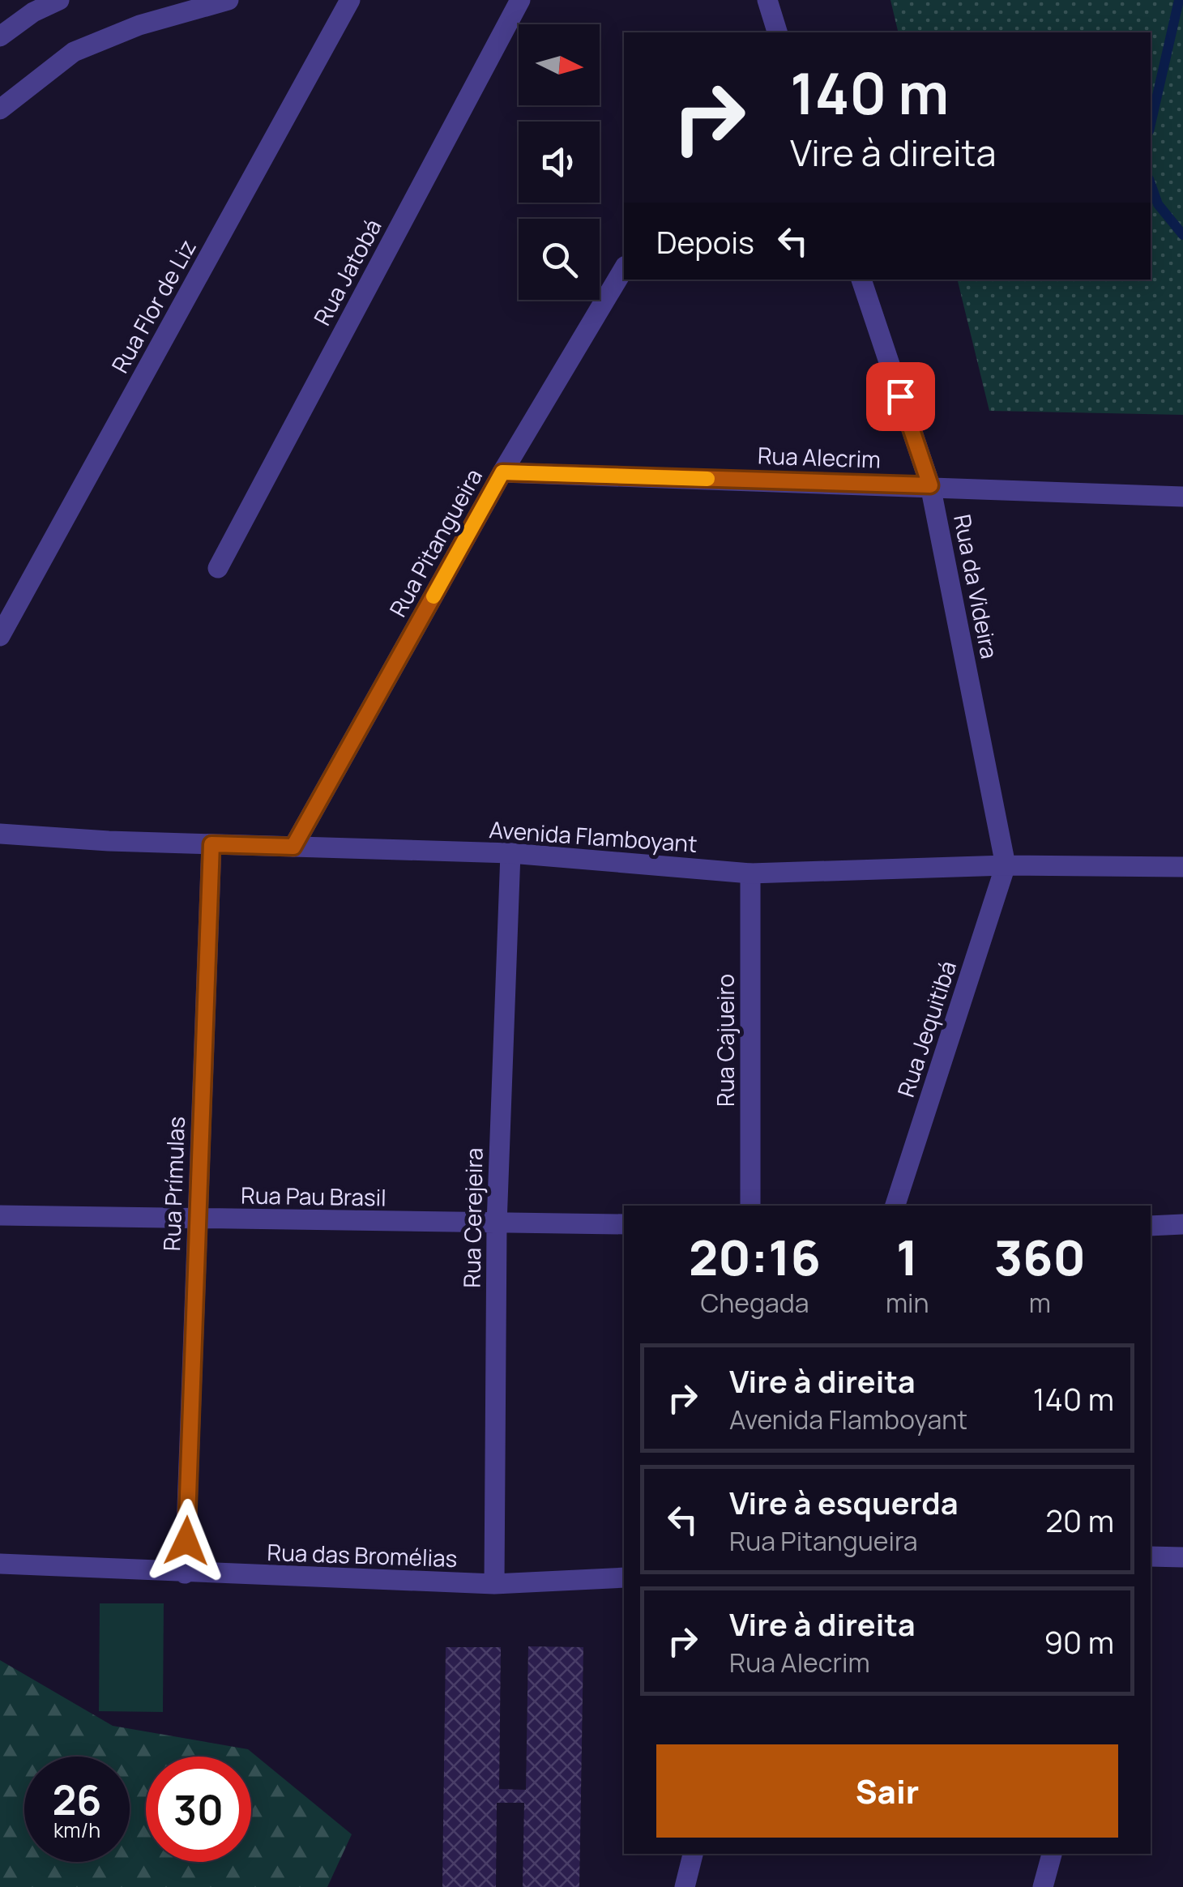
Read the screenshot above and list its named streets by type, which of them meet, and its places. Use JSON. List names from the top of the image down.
{
  "streets": {
    "street": [
      "Rua Jatobá",
      "Rua Flor de Liz",
      "Rua Alecrim",
      "Rua Pitangueira",
      "Rua da Videira",
      "Avenida Flamboyant",
      "Rua Jequitibá",
      "Rua Cajueiro",
      "Rua Prímulas",
      "Rua Pau Brasil",
      "Rua Cerejeira",
      "Rua das Bromélias"
    ]
  },
  "crossings": [
    ["Rua Alecrim", "Rua Pitangueira"],
    ["Rua Alecrim", "Rua da Videira"],
    ["Rua Pitangueira", "Avenida Flamboyant"],
    ["Rua da Videira", "Avenida Flamboyant"],
    ["Rua da Videira", "Rua Jequitibá"],
    ["Avenida Flamboyant", "Rua Jequitibá"],
    ["Avenida Flamboyant", "Rua Cajueiro"],
    ["Avenida Flamboyant", "Rua Prímulas"],
    ["Avenida Flamboyant", "Rua Cerejeira"],
    ["Rua Prímulas", "Rua Pau Brasil"],
    ["Rua Prímulas", "Rua das Bromélias"],
    ["Rua Pau Brasil", "Rua Cerejeira"],
    ["Rua Cerejeira", "Rua das Bromélias"]
  ],
  "north": "right",
  "page": {
    "turn": ["140 m", "Vire à direita"],
    "then": "Depois",
    "eta": [
      "20:16",
      "Chegada",
      "1",
      "min",
      "360",
      "m"
    ],
    "list": [
      {
        "name": "Vire à direita",
        "note": "Avenida Flamboyant",
        "value": "140 m"
      },
      {
        "name": "Vire à esquerda",
        "note": "Rua Pitangueira",
        "value": "20 m"
      },
      {
        "name": "Vire à direita",
        "note": "Rua Alecrim",
        "value": "90 m"
      }
    ],
    "buttons": "Sair",
    "speed": "26 km/h",
    "limit": "30"
  }
}
